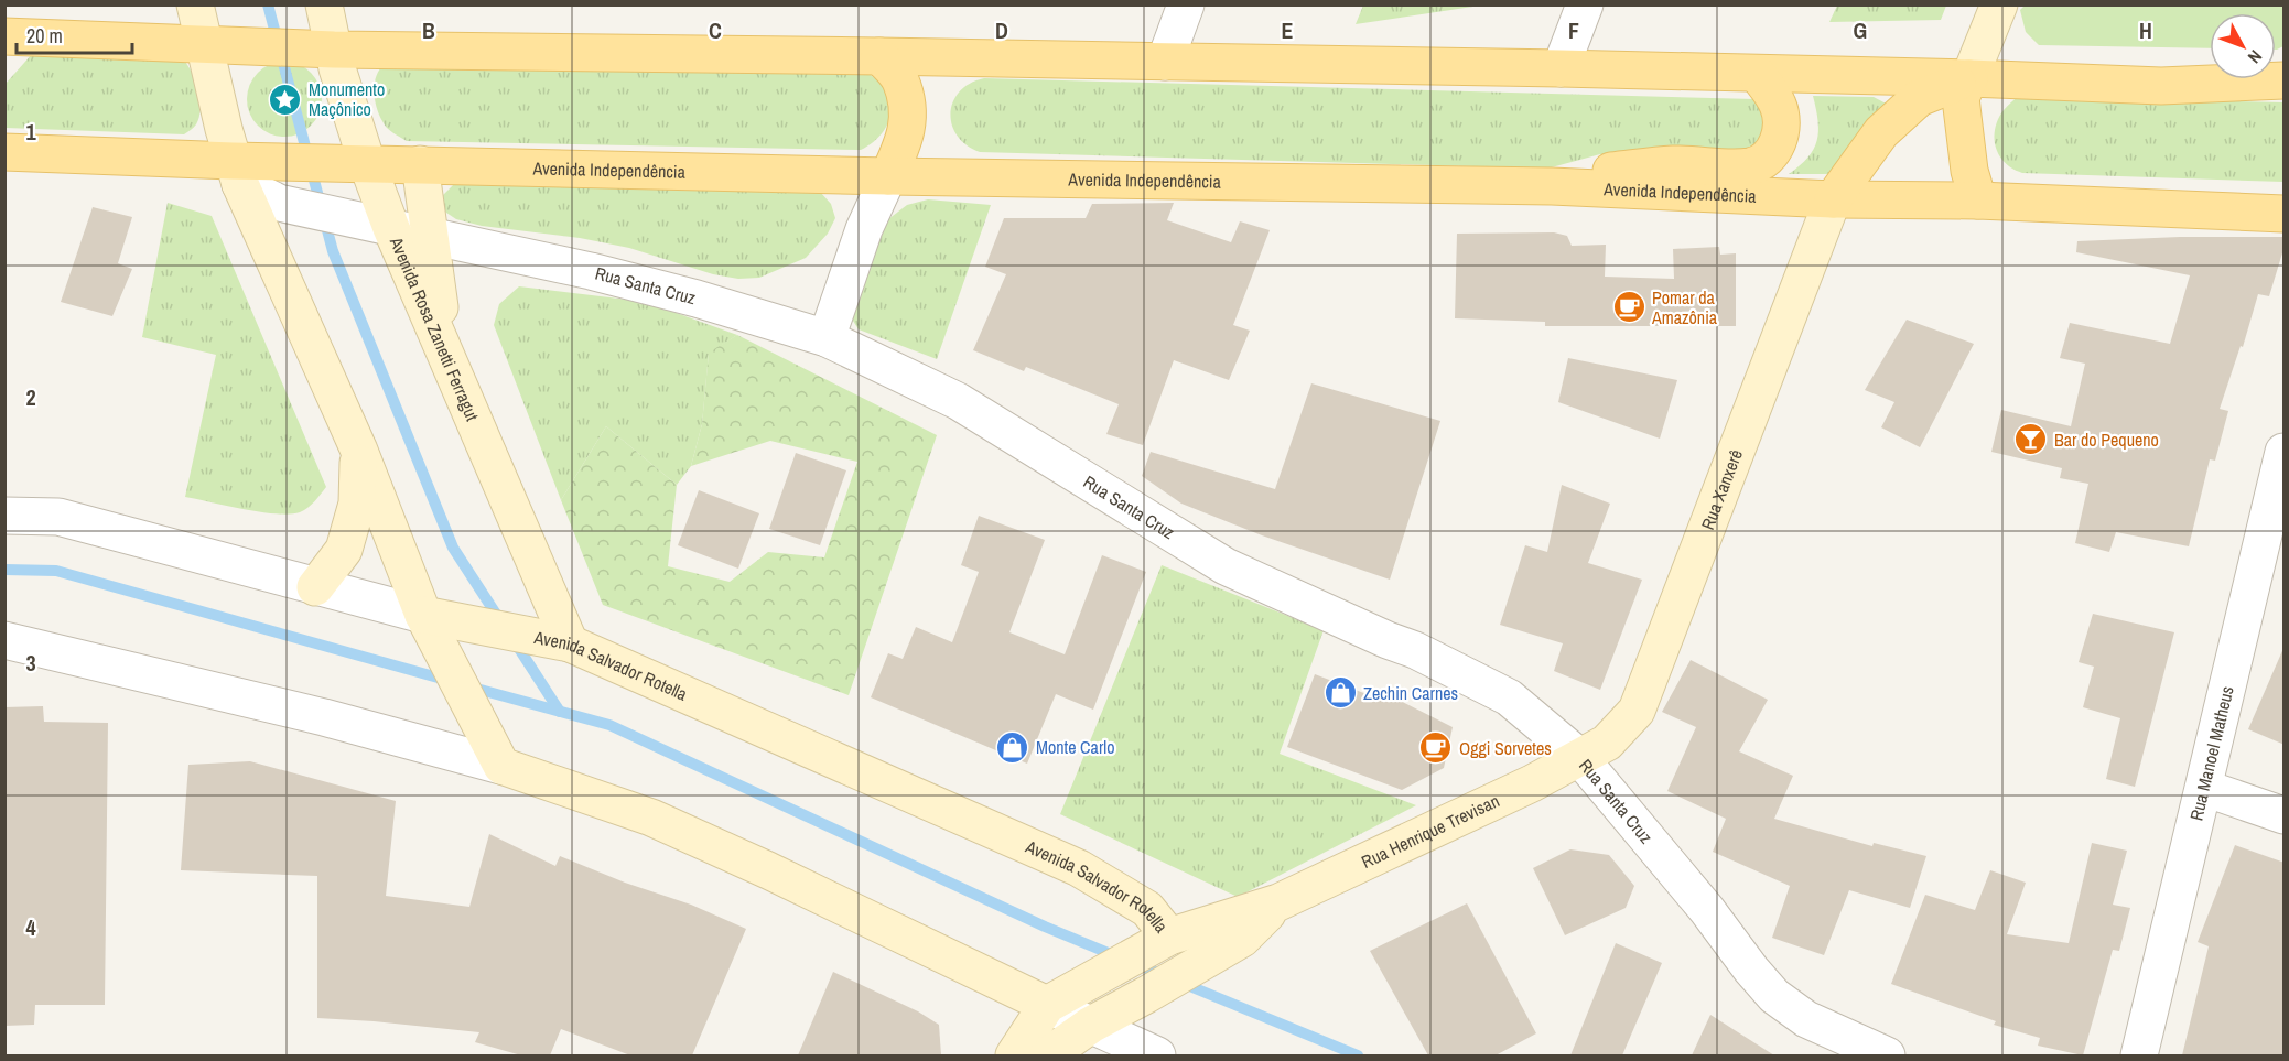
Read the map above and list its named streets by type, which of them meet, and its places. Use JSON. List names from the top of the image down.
{
  "streets": {
    "main road": [
      "Avenida Independência",
      "Avenida Rosa Zanetti Ferragut",
      "Rua Xanxerê",
      "Avenida Salvador Rotella",
      "Rua Henrique Trevisan"
    ],
    "street": ["Rua Santa Cruz", "Rua Manoel Matheus"]
  },
  "crossings": [
    ["Avenida Independência", "Rua Santa Cruz"],
    ["Avenida Independência", "Avenida Rosa Zanetti Ferragut"],
    ["Avenida Independência", "Rua Xanxerê"],
    ["Rua Santa Cruz", "Avenida Rosa Zanetti Ferragut"],
    ["Rua Santa Cruz", "Rua Xanxerê"],
    ["Rua Santa Cruz", "Rua Henrique Trevisan"],
    ["Avenida Rosa Zanetti Ferragut", "Avenida Salvador Rotella"],
    ["Rua Xanxerê", "Rua Henrique Trevisan"],
    ["Avenida Salvador Rotella", "Rua Henrique Trevisan"]
  ],
  "places": {
    "place": ["Monumento Maçônico"],
    "cafe": ["Pomar da Amazônia", "Oggi Sorvetes"],
    "bar": ["Bar do Pequeno"],
    "shop": ["Zechin Carnes", "Monte Carlo"]
  },
  "scale_bar": "20 m",
  "north": "bottom right",
  "grid": {
    "columns": [
      "B",
      "C",
      "D",
      "E",
      "F",
      "G",
      "H"
    ],
    "rows": [
      "1",
      "2",
      "3",
      "4"
    ]
  }
}
